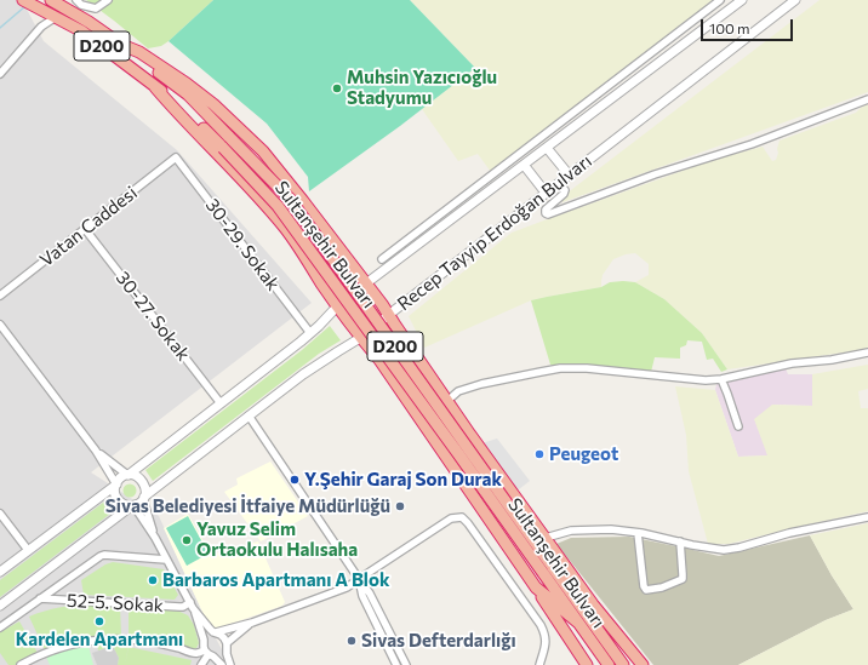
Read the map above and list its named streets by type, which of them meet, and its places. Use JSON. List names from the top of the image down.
{
  "streets": {
    "highway": ["D200", "Sultanşehir Bulvarı"],
    "street": [
      "Vatan Caddesi",
      "Recep Tayyip Erdoğan Bulvarı",
      "30-29. Sokak",
      "30-27. Sokak",
      "52-5. Sokak"
    ]
  },
  "crossings": [
    ["Vatan Caddesi", "30-29. Sokak"],
    ["Vatan Caddesi", "30-27. Sokak"],
    ["Recep Tayyip Erdoğan Bulvarı", "30-29. Sokak"],
    ["Recep Tayyip Erdoğan Bulvarı", "30-27. Sokak"]
  ],
  "places": [
    "Muhsin Yazıcıoğlu Stadyumu",
    "Peugeot",
    "Y.Şehir Garaj Son Durak",
    "Sivas Belediyesi İtfaiye Müdürlüğü",
    "Yavuz Selim Ortaokulu Halısaha",
    "Barbaros Apartmanı A Blok",
    "Kardelen Apartmanı",
    "Sivas Defterdarlığı"
  ],
  "scale_bar": "100 m"
}
